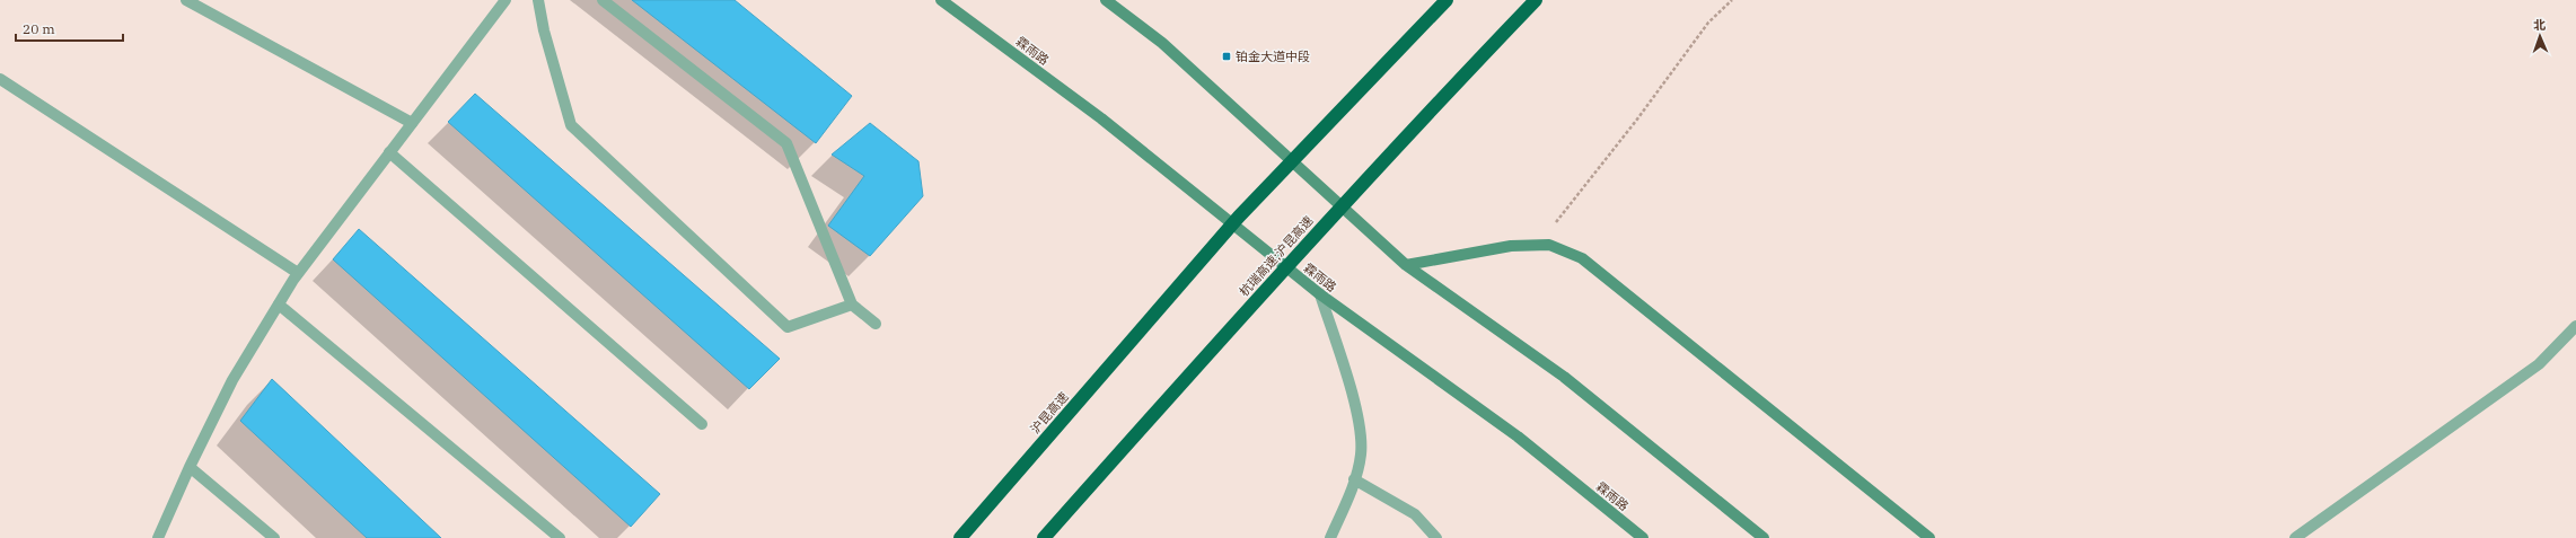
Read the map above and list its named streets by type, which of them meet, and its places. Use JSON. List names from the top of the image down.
{
  "streets": {
    "highway": ["杭瑞高速;沪昆高速", "沪昆高速"],
    "main road": ["霖雨路"]
  },
  "places": {
    "transit": ["铂金大道中段"]
  },
  "scale_bar": "20 m",
  "north": "top"
}
